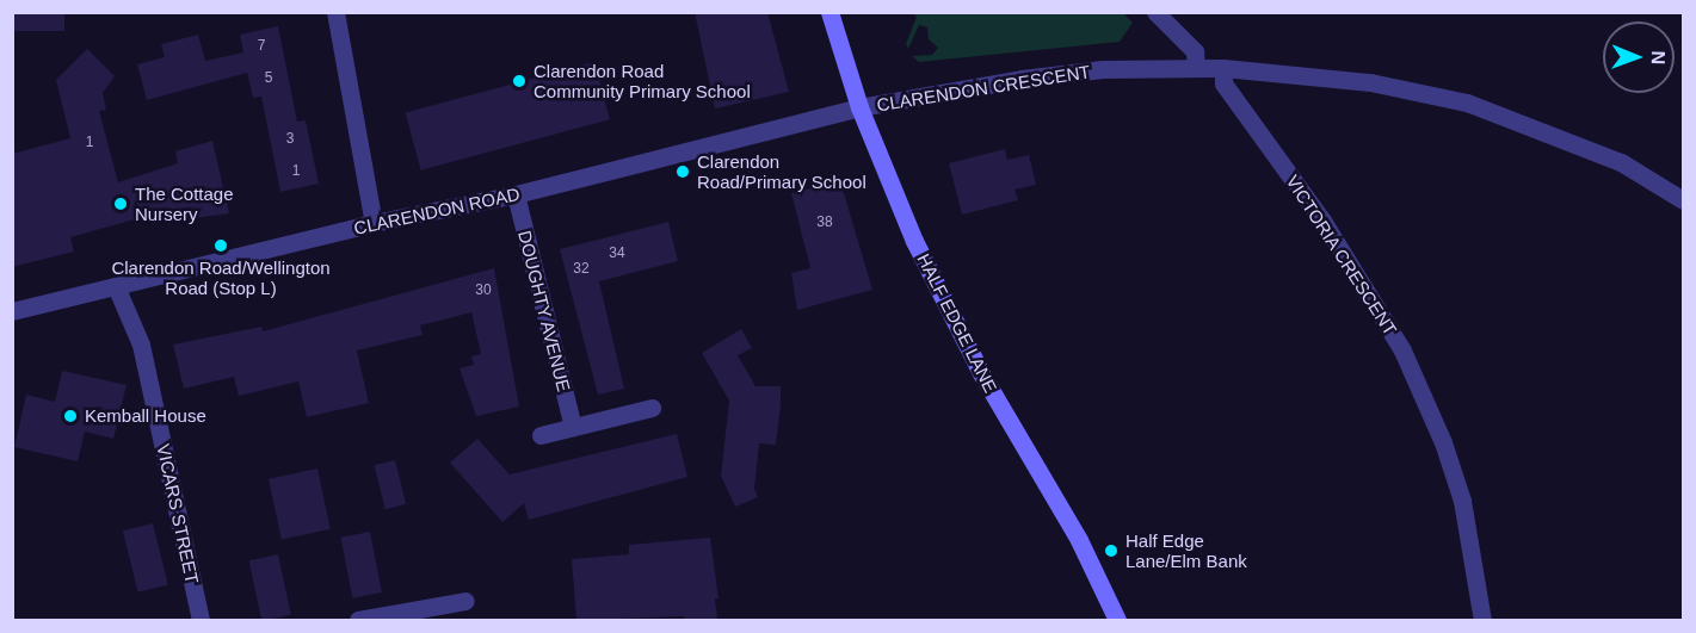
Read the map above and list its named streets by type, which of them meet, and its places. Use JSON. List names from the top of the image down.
{
  "streets": {
    "main road": ["HALF EDGE LANE"],
    "street": [
      "CLARENDON CRESCENT",
      "CLARENDON ROAD",
      "VICTORIA CRESCENT",
      "DOUGHTY AVENUE",
      "VICARS STREET"
    ]
  },
  "crossings": [
    ["CLARENDON CRESCENT", "CLARENDON ROAD"],
    ["CLARENDON CRESCENT", "VICTORIA CRESCENT"],
    ["CLARENDON CRESCENT", "HALF EDGE LANE"],
    ["CLARENDON ROAD", "DOUGHTY AVENUE"],
    ["CLARENDON ROAD", "HALF EDGE LANE"],
    ["CLARENDON ROAD", "VICARS STREET"]
  ],
  "places": [
    "Clarendon Road Community Primary School",
    "Clarendon Road/Primary School",
    "The Cottage Nursery",
    "Clarendon Road/Wellington Road (Stop L)",
    "Kemball House",
    "Half Edge Lane/Elm Bank"
  ],
  "house_numbers": [
    "7",
    "5",
    "3",
    "1",
    "1",
    "38",
    "34",
    "32",
    "30"
  ],
  "north": "right"
}
